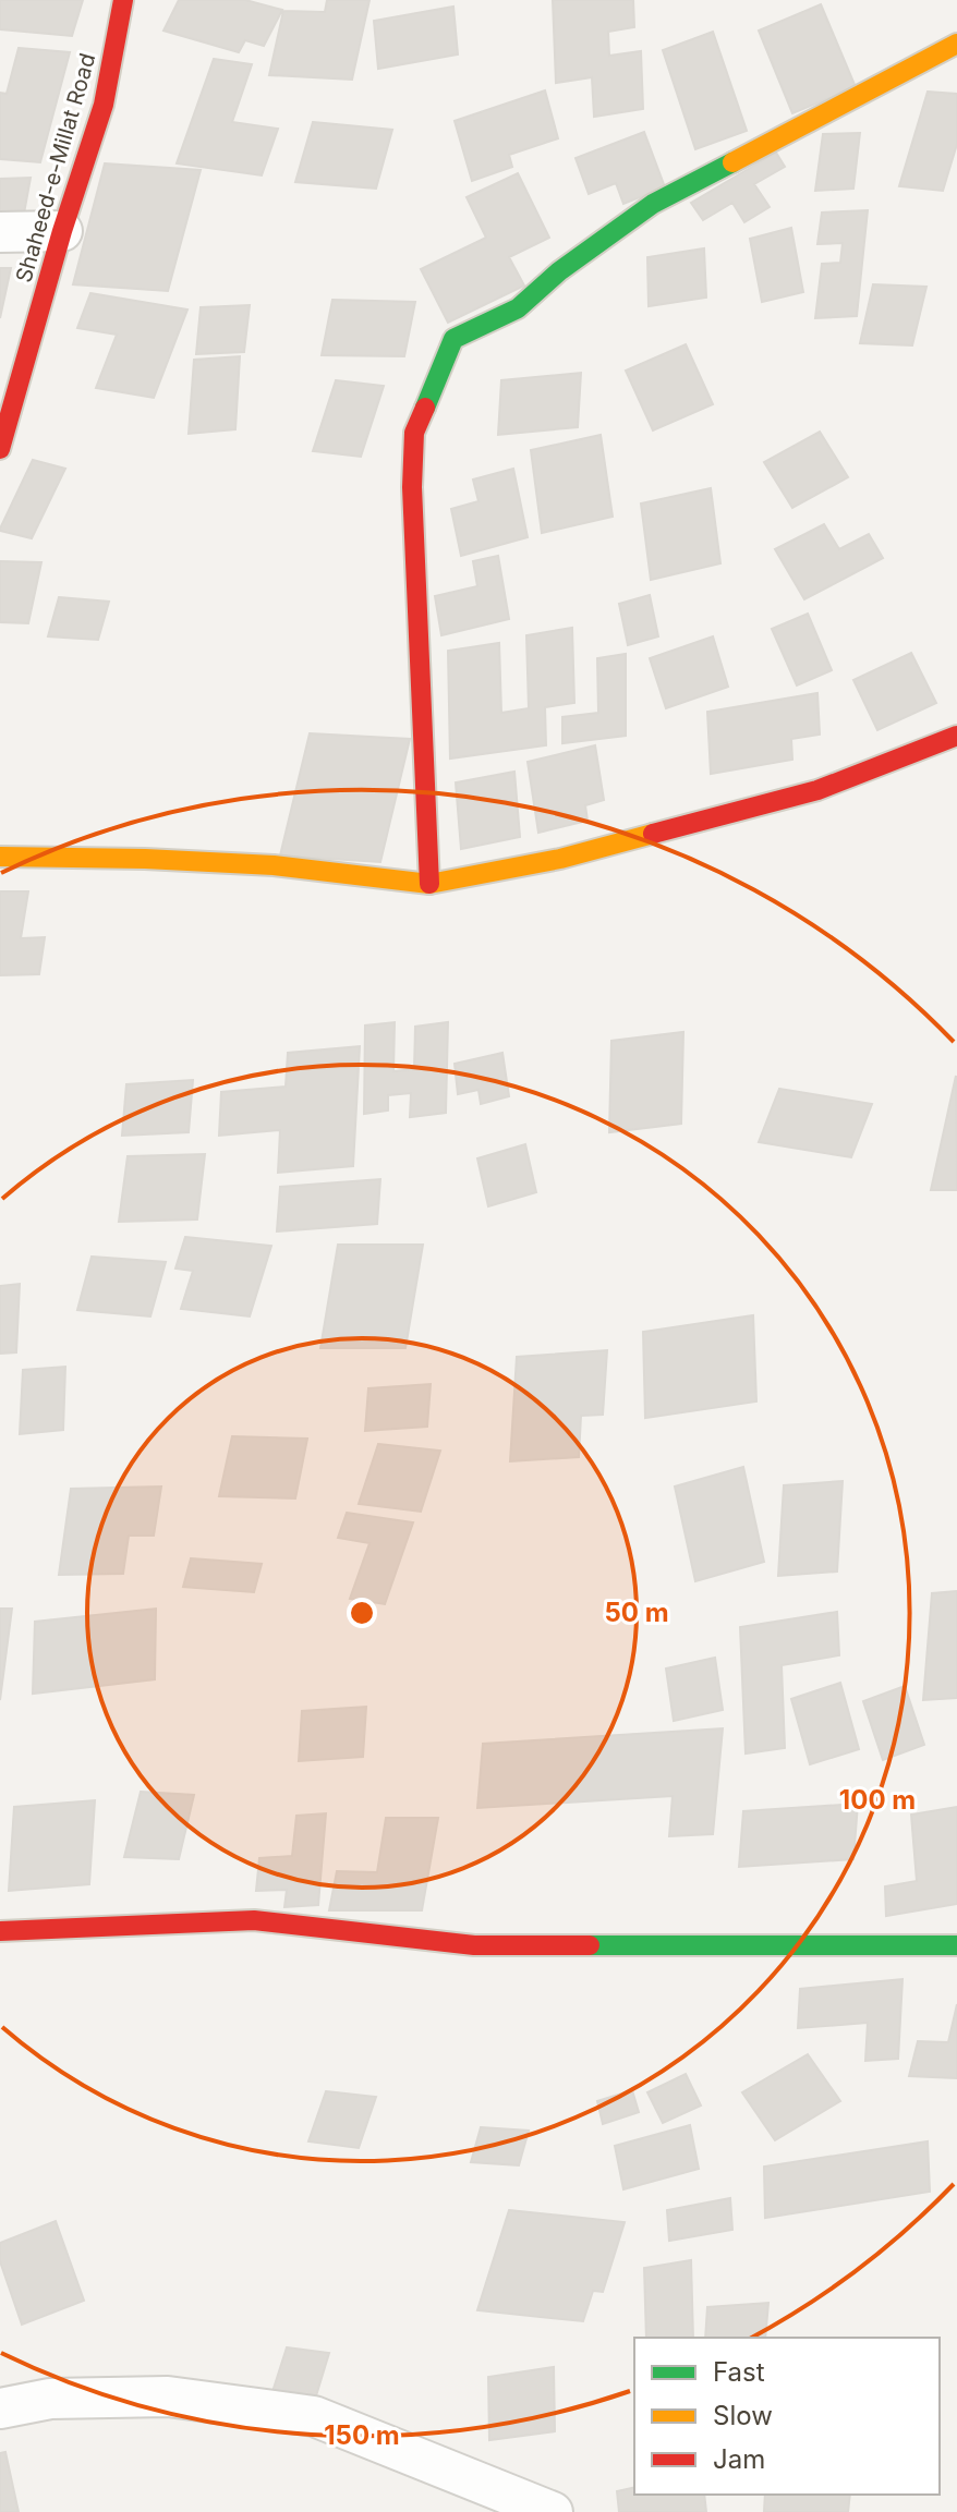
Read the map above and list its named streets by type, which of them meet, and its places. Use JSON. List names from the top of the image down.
{
  "streets": {
    "street": ["Shaheed-e-Millat Road"]
  },
  "legend": ["Fast", "Slow", "Jam"],
  "rings": ["50 m", "100 m", "150 m"]
}
